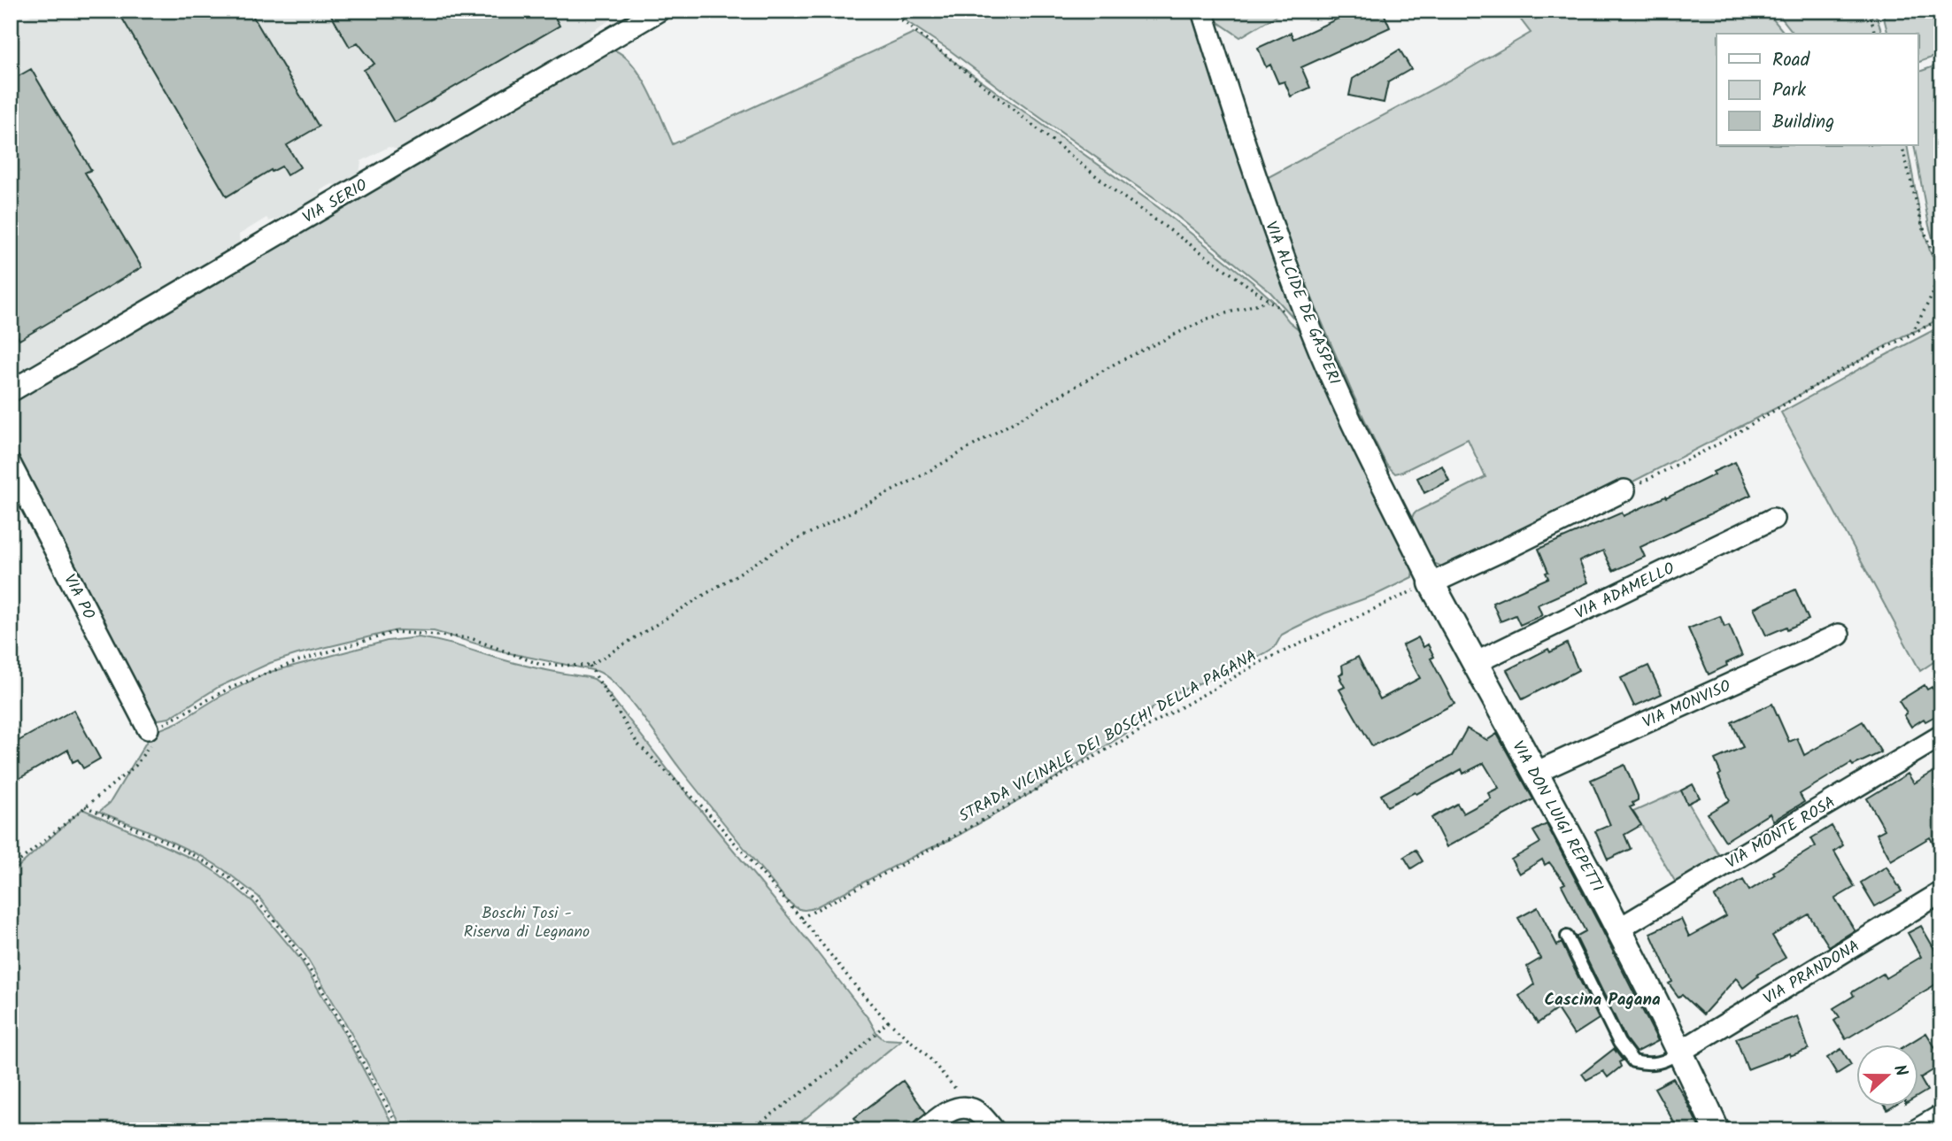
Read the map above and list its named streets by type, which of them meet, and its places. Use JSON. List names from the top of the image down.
{
  "streets": {
    "street": [
      "VIA SERIO",
      "VIA ALCIDE DE GASPERI",
      "VIA ADAMELLO",
      "VIA PO",
      "VIA MONVISO",
      "VIA DON LUIGI REPETTI",
      "VIA MONTE ROSA",
      "VIA PRANDONA"
    ],
    "path": ["STRADA VICINALE DEI BOSCHI DELLA PAGANA"]
  },
  "crossings": [
    ["VIA ALCIDE DE GASPERI", "STRADA VICINALE DEI BOSCHI DELLA PAGANA"],
    ["VIA ALCIDE DE GASPERI", "VIA DON LUIGI REPETTI"],
    ["VIA ADAMELLO", "VIA DON LUIGI REPETTI"],
    ["VIA MONVISO", "VIA DON LUIGI REPETTI"],
    ["STRADA VICINALE DEI BOSCHI DELLA PAGANA", "VIA DON LUIGI REPETTI"],
    ["VIA DON LUIGI REPETTI", "VIA MONTE ROSA"],
    ["VIA DON LUIGI REPETTI", "VIA PRANDONA"]
  ],
  "districts": ["Cascina Pagana"],
  "parks": ["Boschi Tosi - Riserva di Legnano"],
  "legend": ["Road", "Park", "Building"],
  "north": "right"
}
